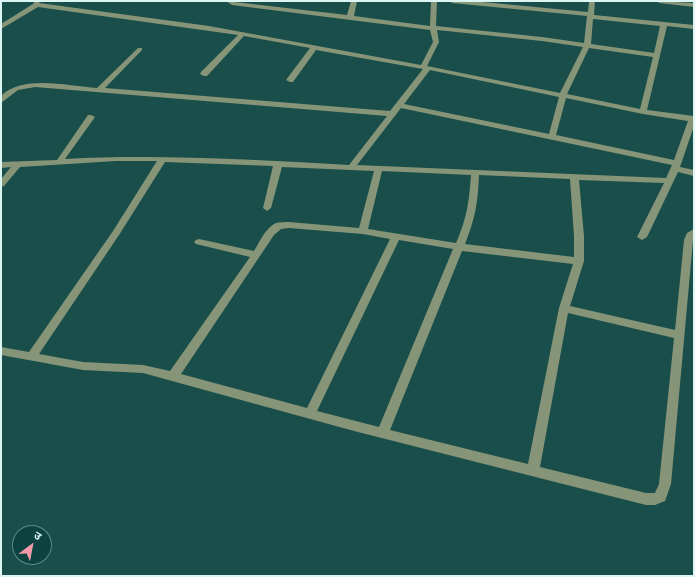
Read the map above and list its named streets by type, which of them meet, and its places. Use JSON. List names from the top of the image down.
{
  "north": "top right"
}
